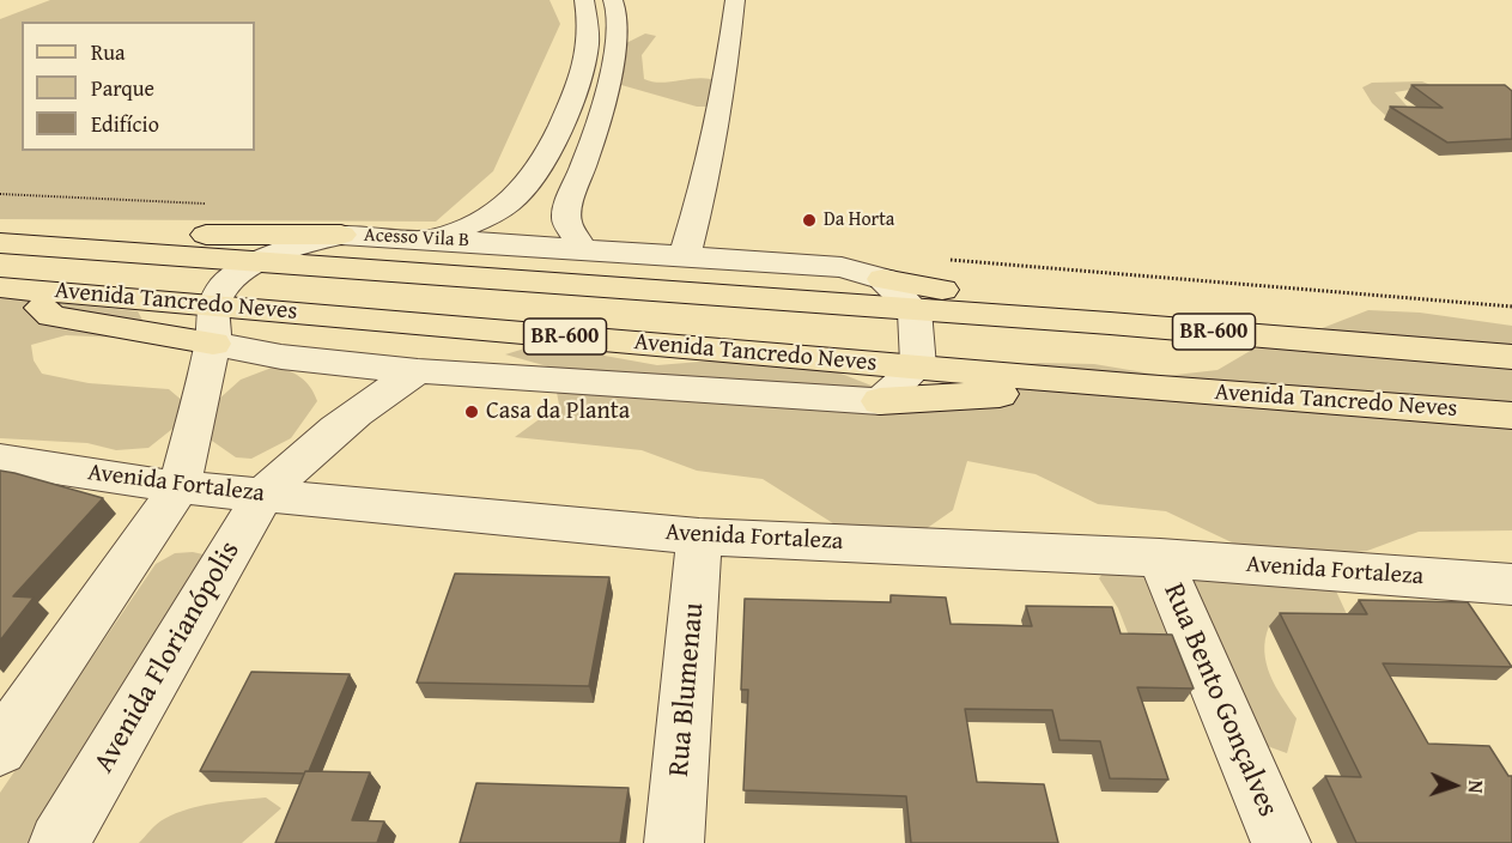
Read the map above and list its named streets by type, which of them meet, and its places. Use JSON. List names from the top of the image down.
{
  "streets": {
    "main road": ["Avenida Tancredo Neves", "BR-600"],
    "street": [
      "Acesso Vila B",
      "Avenida Fortaleza",
      "Avenida Florianópolis",
      "Rua Blumenau",
      "Rua Bento Gonçalves"
    ]
  },
  "crossings": [
    ["Acesso Vila B", "Avenida Tancredo Neves"],
    ["Avenida Fortaleza", "Avenida Florianópolis"],
    ["Avenida Fortaleza", "Rua Blumenau"],
    ["Avenida Fortaleza", "Rua Bento Gonçalves"]
  ],
  "places": ["Da Horta", "Casa da Planta"],
  "legend": ["Rua", "Parque", "Edifício"],
  "north": "right"
}
